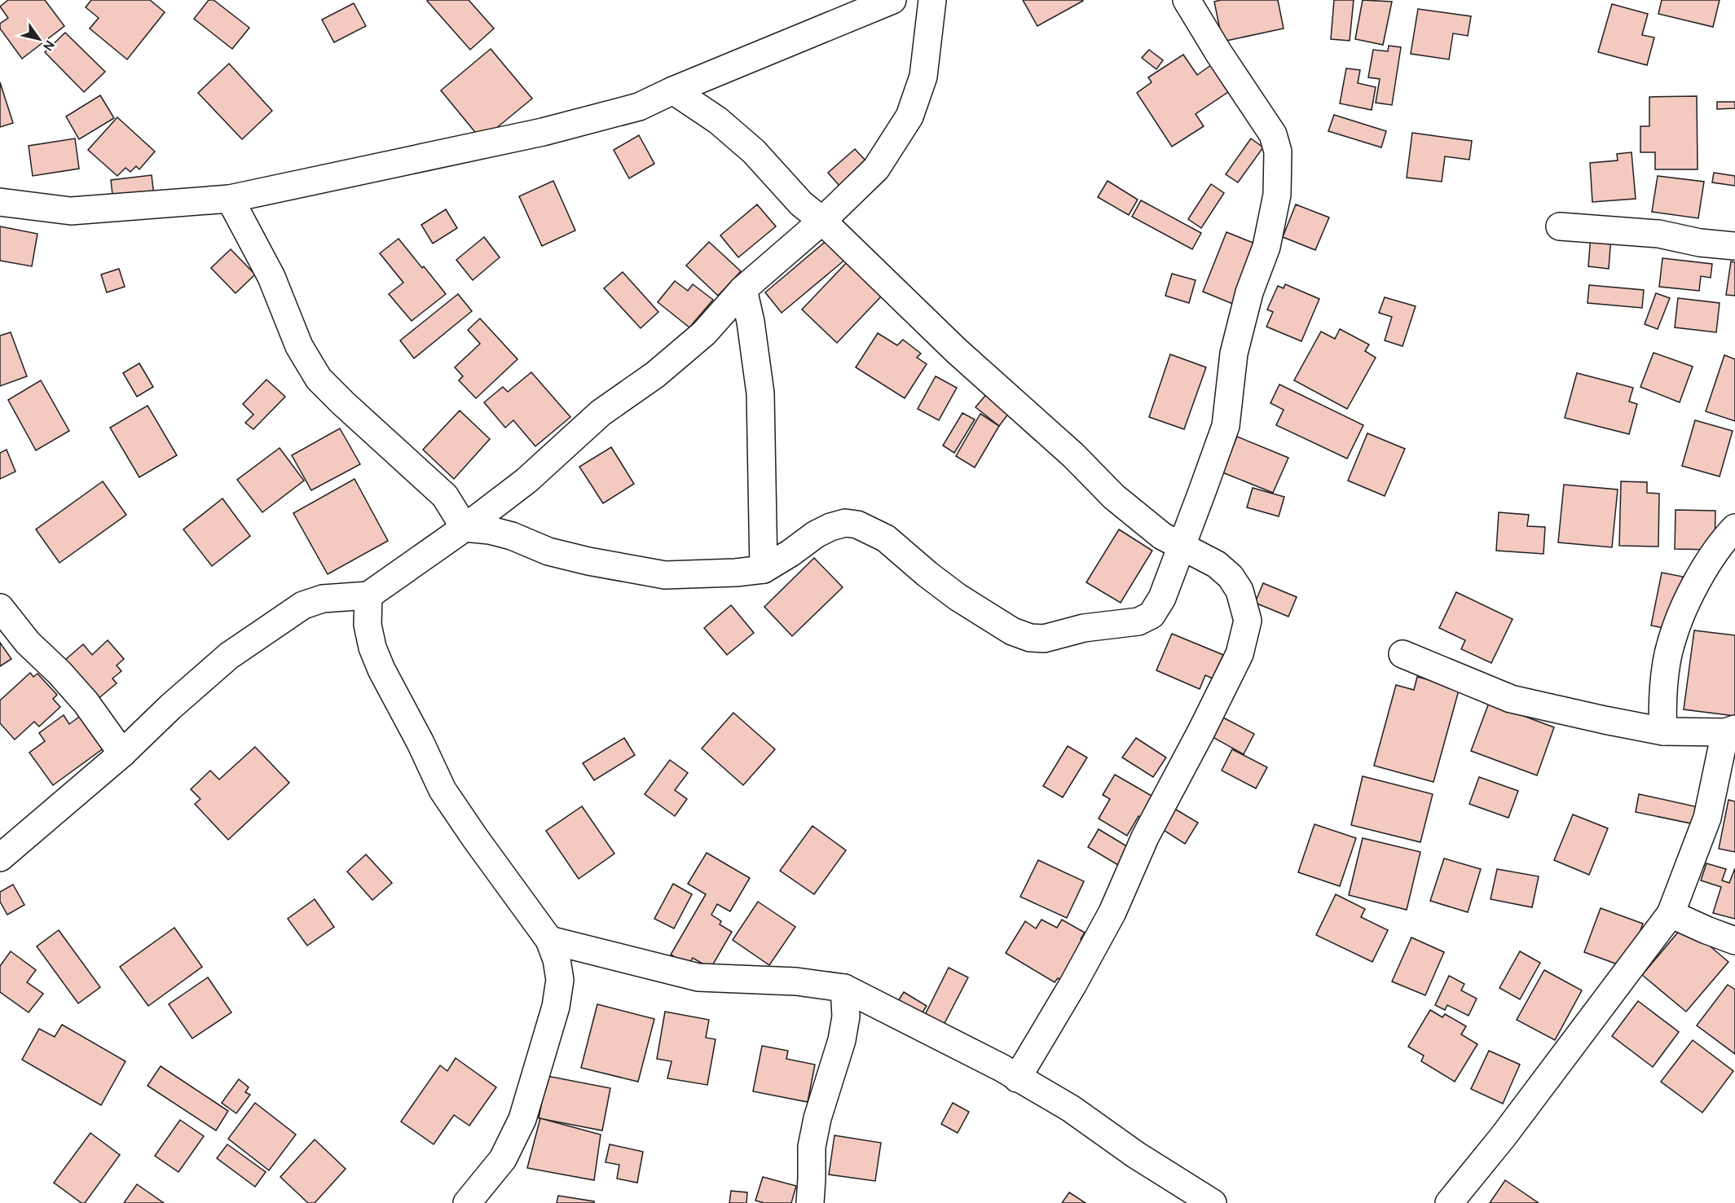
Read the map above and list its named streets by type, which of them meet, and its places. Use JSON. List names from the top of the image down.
{
  "north": "bottom right"
}
